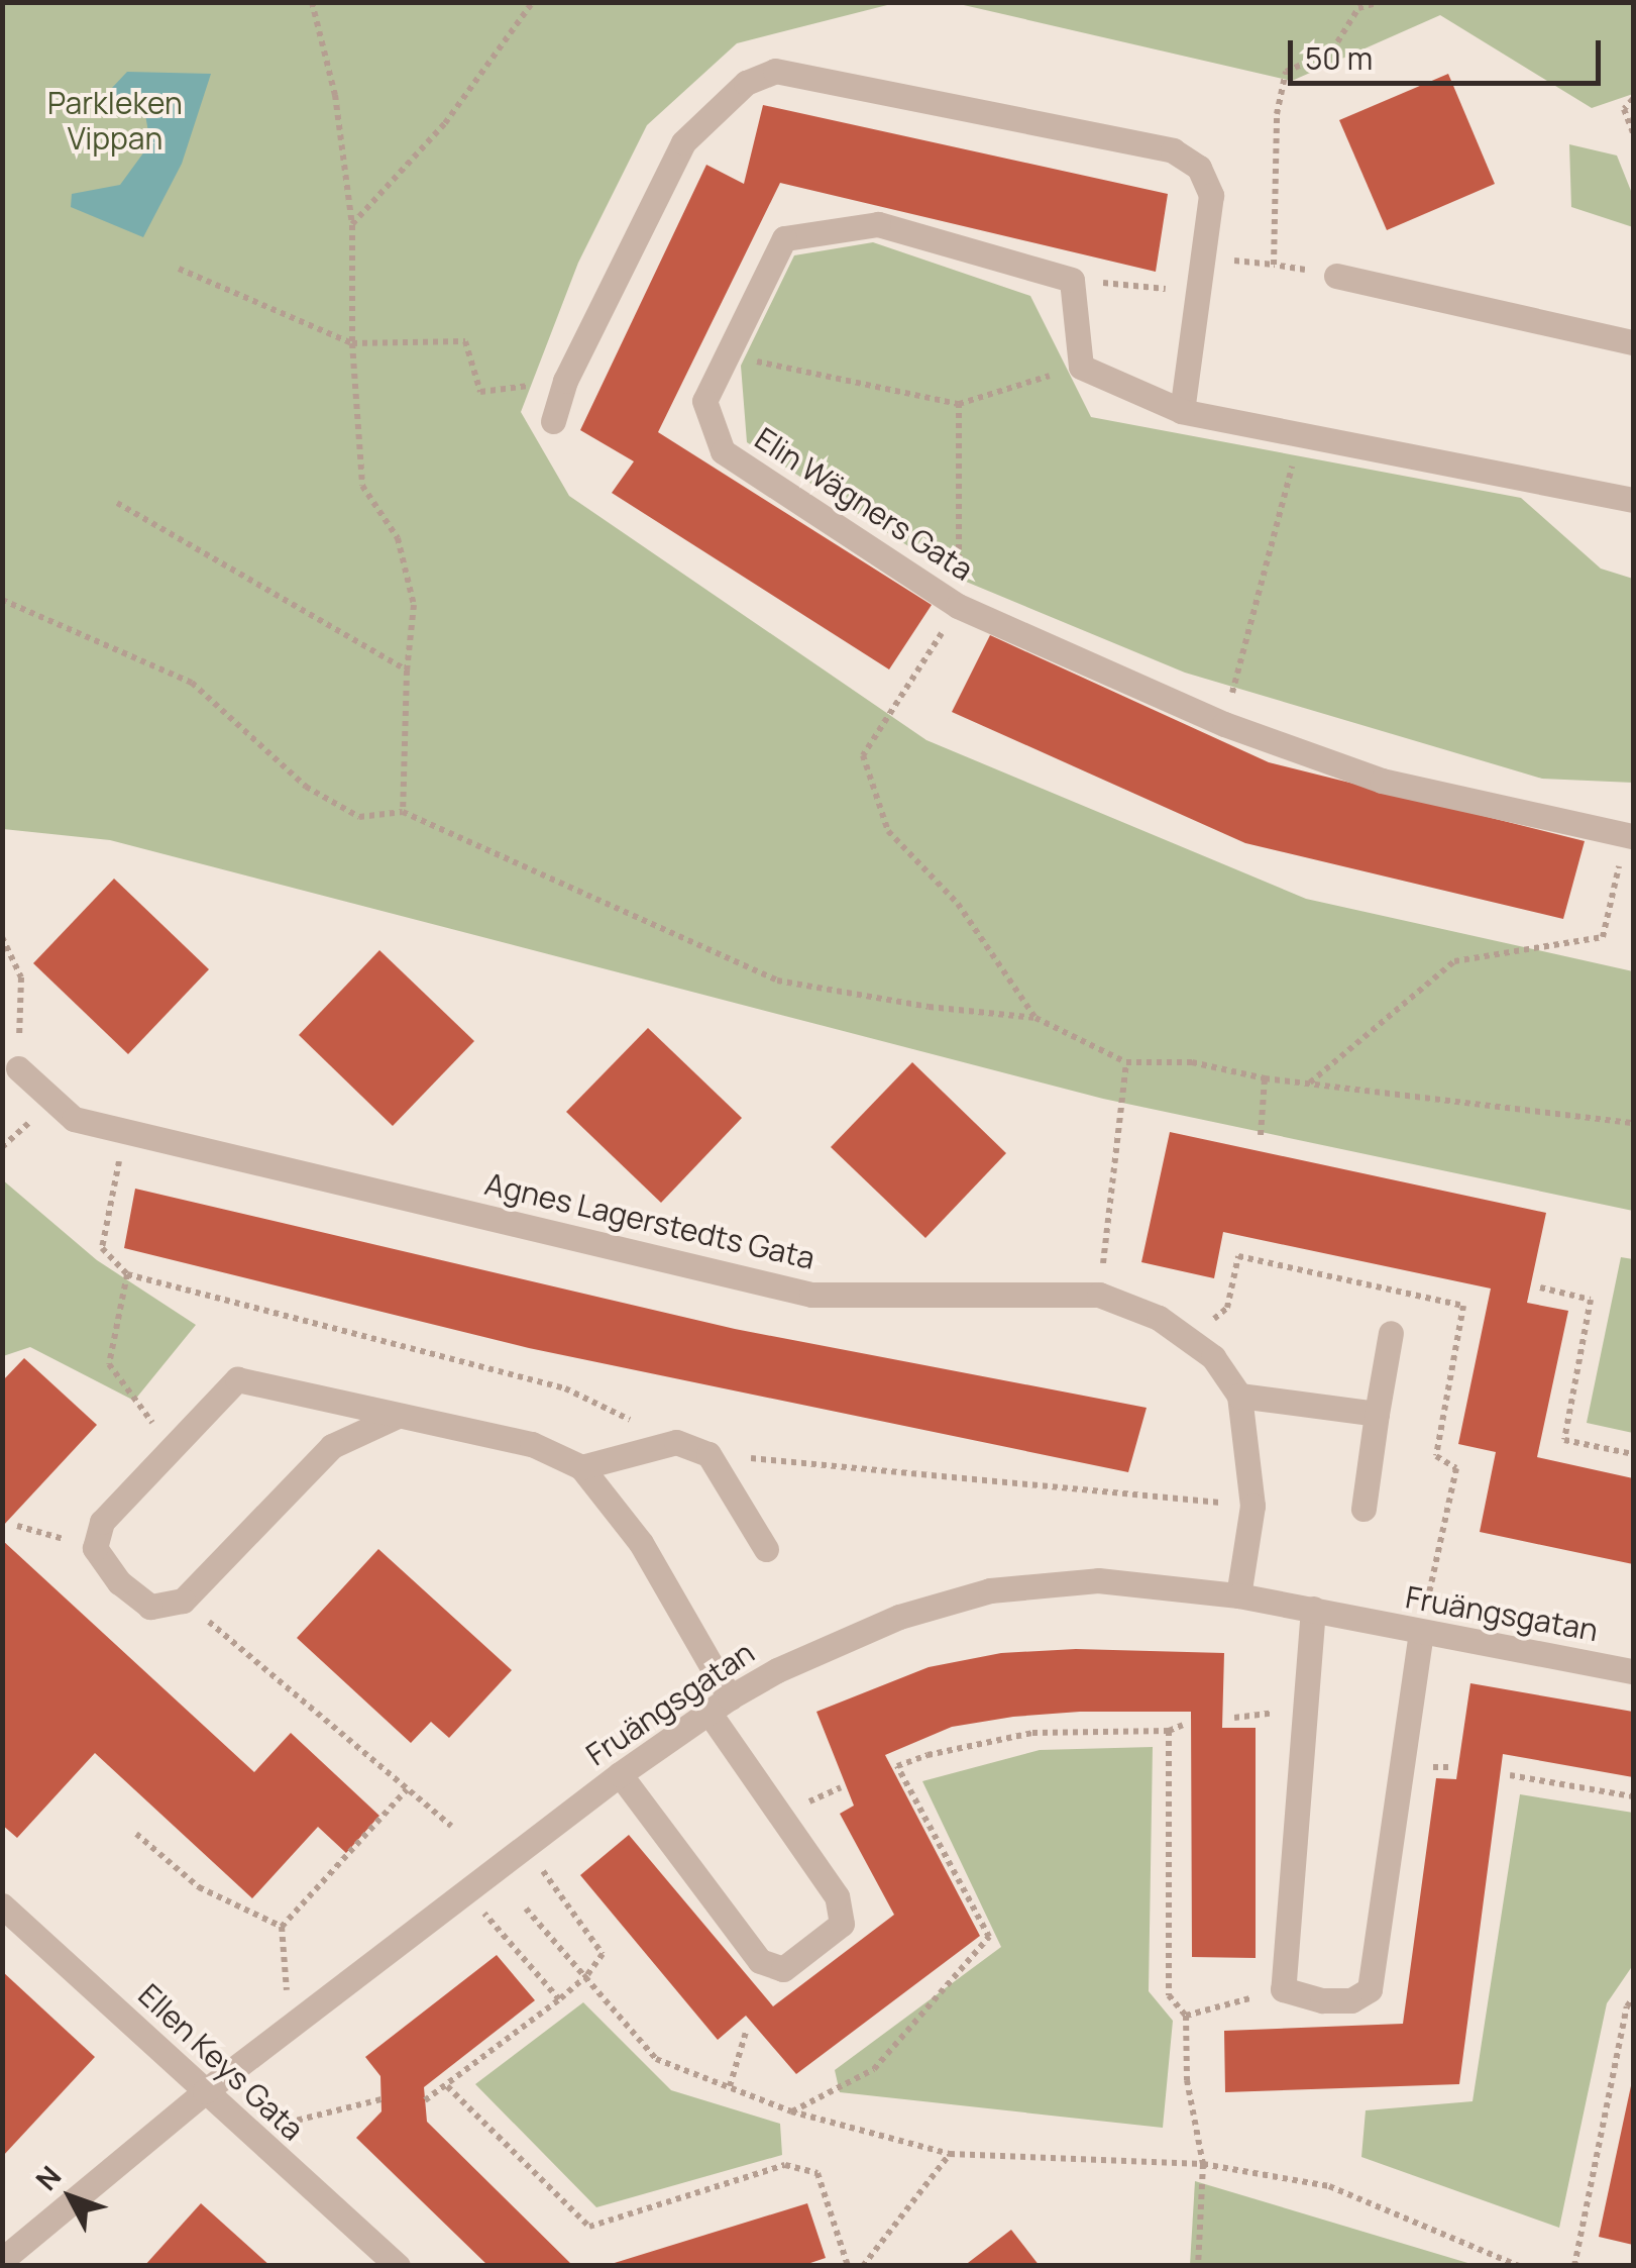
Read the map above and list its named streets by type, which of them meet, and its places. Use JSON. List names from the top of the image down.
{
  "streets": {
    "street": [
      "Elin Wägners Gata",
      "Agnes Lagerstedts Gata",
      "Fruängsgatan",
      "Ellen Keys Gata"
    ]
  },
  "crossings": [
    ["Agnes Lagerstedts Gata", "Fruängsgatan"],
    ["Fruängsgatan", "Ellen Keys Gata"]
  ],
  "parks": ["Parkleken Vippan"],
  "scale_bar": "50 m",
  "north": "top left"
}
